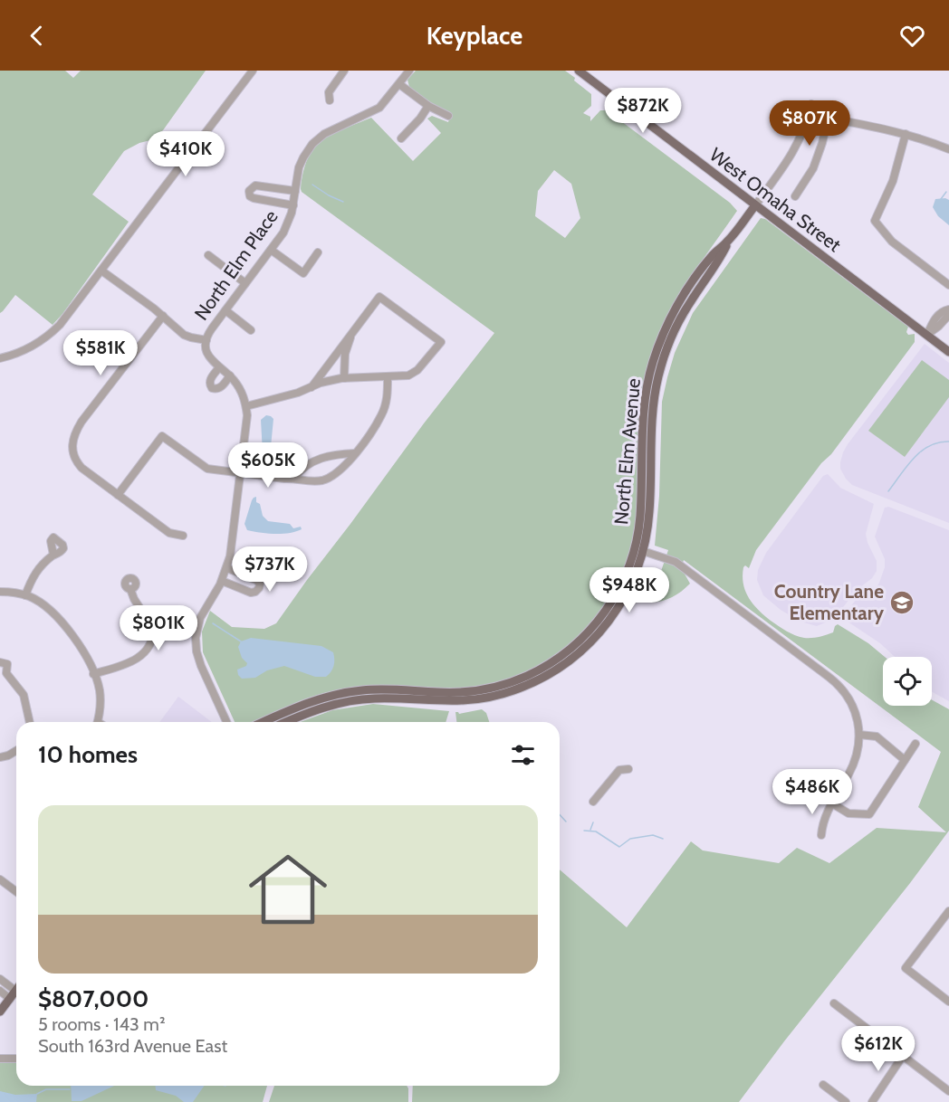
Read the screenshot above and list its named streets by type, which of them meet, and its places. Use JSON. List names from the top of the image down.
{
  "streets": {
    "main road": ["West Omaha Street", "North Elm Avenue"],
    "street": ["North Elm Place"]
  },
  "crossings": [
    ["West Omaha Street", "North Elm Avenue"]
  ],
  "places": {
    "school or university": ["Country Lane Elementary"]
  },
  "page": {
    "header": "Keyplace",
    "price": [
      "$872K",
      "$807K",
      "$410K",
      "$581K",
      "$605K",
      "$737K",
      "$948K",
      "$801K",
      "$486K",
      "$612K"
    ],
    "heading": "10 homes",
    "list": [
      {
        "name": "$807,000",
        "note": "5 rooms · 143 m² · South 163rd Avenue East"
      }
    ]
  }
}
